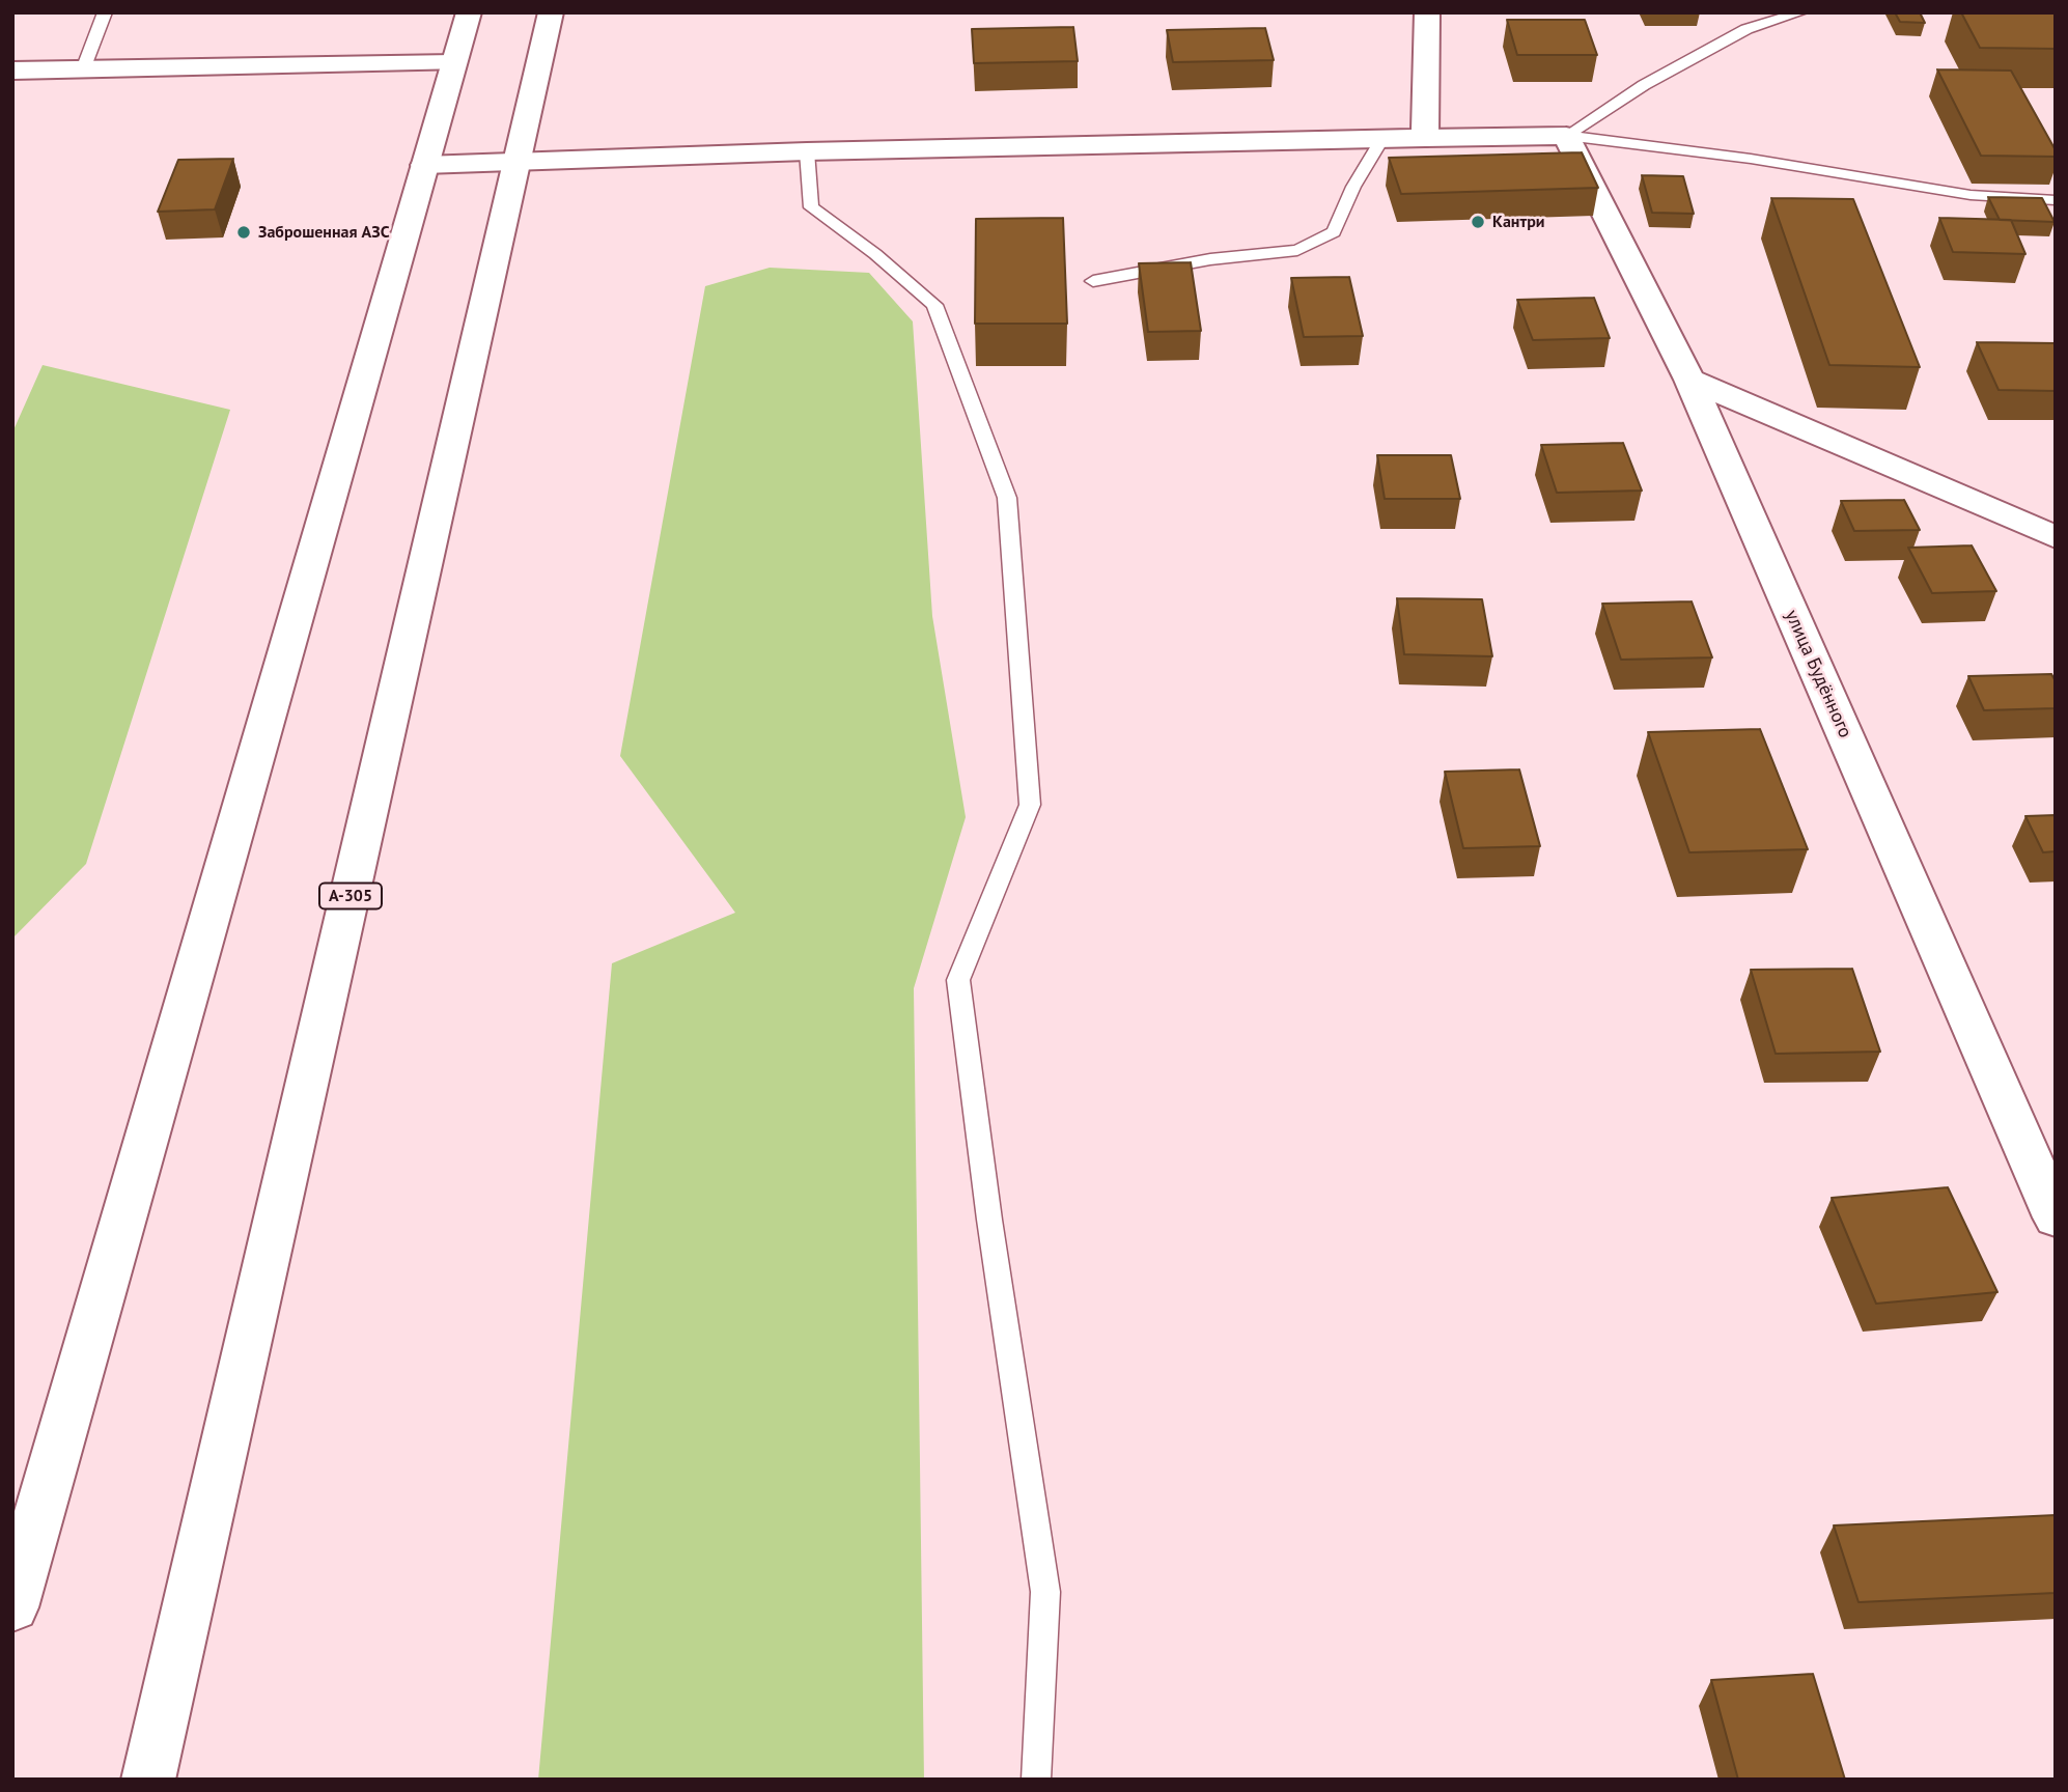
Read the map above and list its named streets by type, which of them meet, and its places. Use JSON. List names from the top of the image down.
{
  "streets": {
    "main road": ["улица Будённого", "А-305"]
  },
  "places": ["Кантри", "Заброшенная АЗС"]
}
